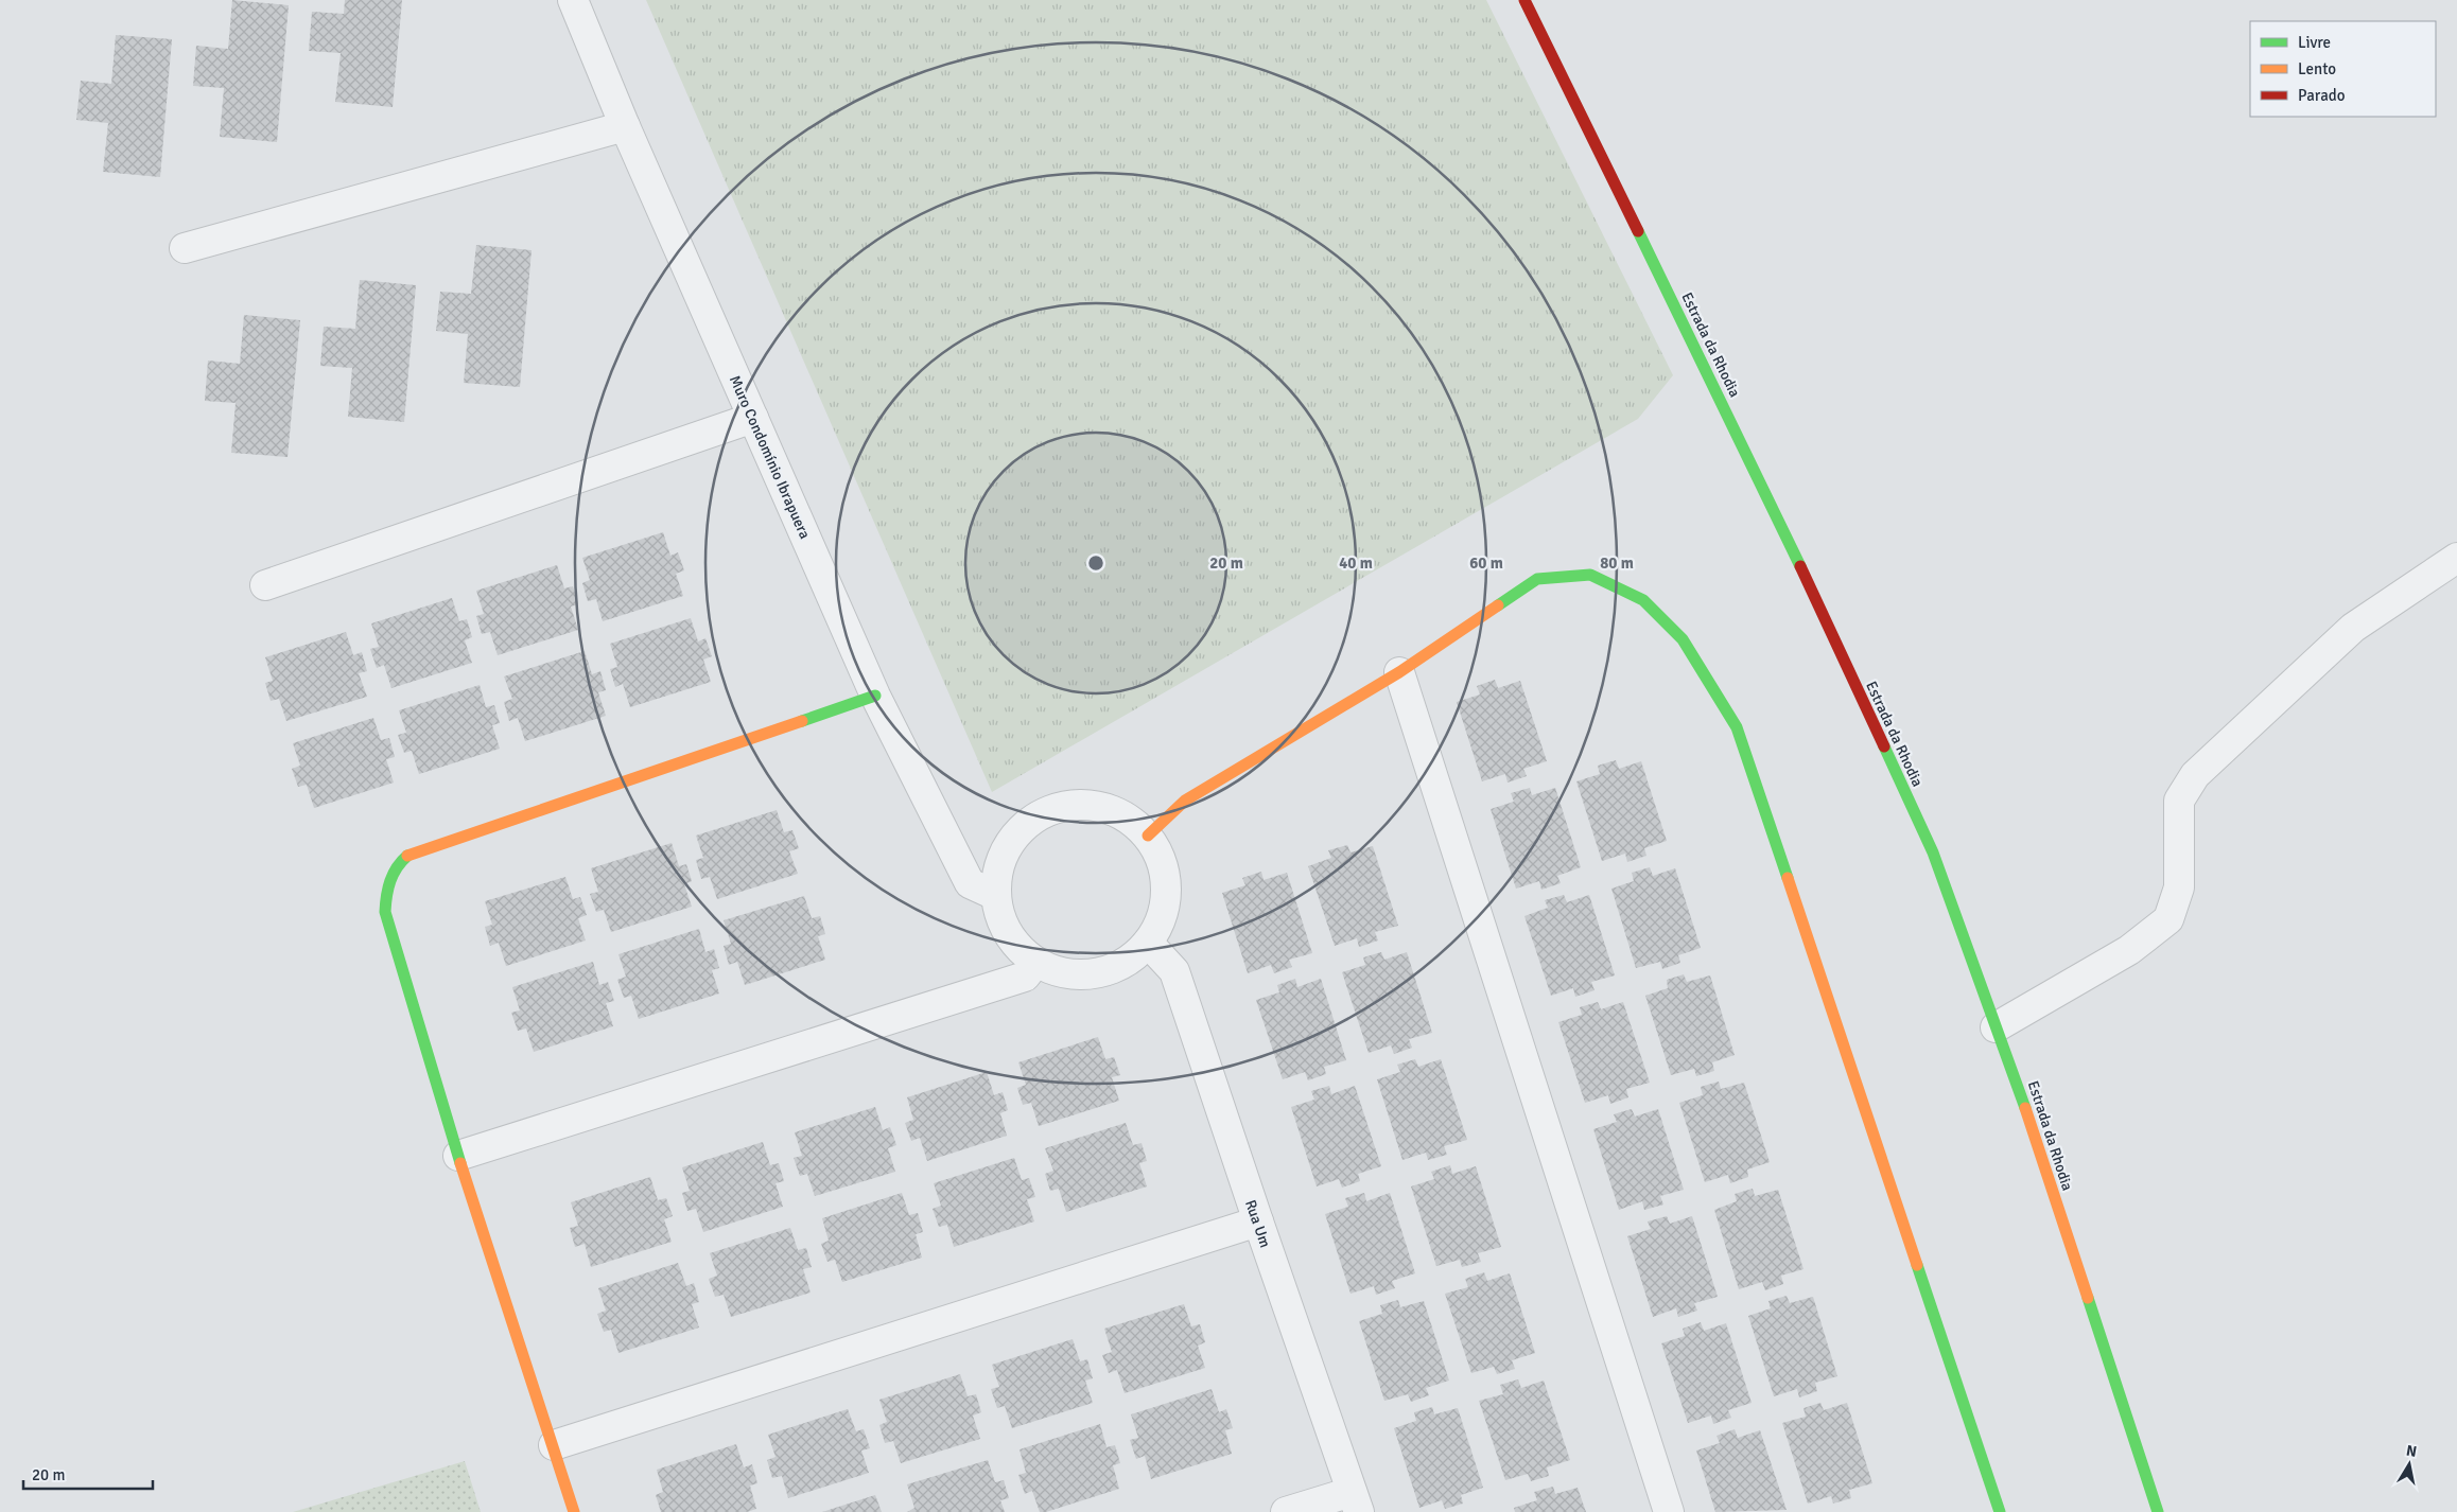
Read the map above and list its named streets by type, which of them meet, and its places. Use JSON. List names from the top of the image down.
{
  "streets": {
    "street": ["Estrada da Rhodia", "Muro Condomínio Ibrapuera", "Rua Um"]
  },
  "crossings": [
    ["Muro Condomínio Ibrapuera", "Rua Um"]
  ],
  "legend": ["Livre", "Lento", "Parado"],
  "scale_bar": "20 m",
  "north": "top",
  "rings": [
    "20 m",
    "40 m",
    "60 m",
    "80 m"
  ]
}
